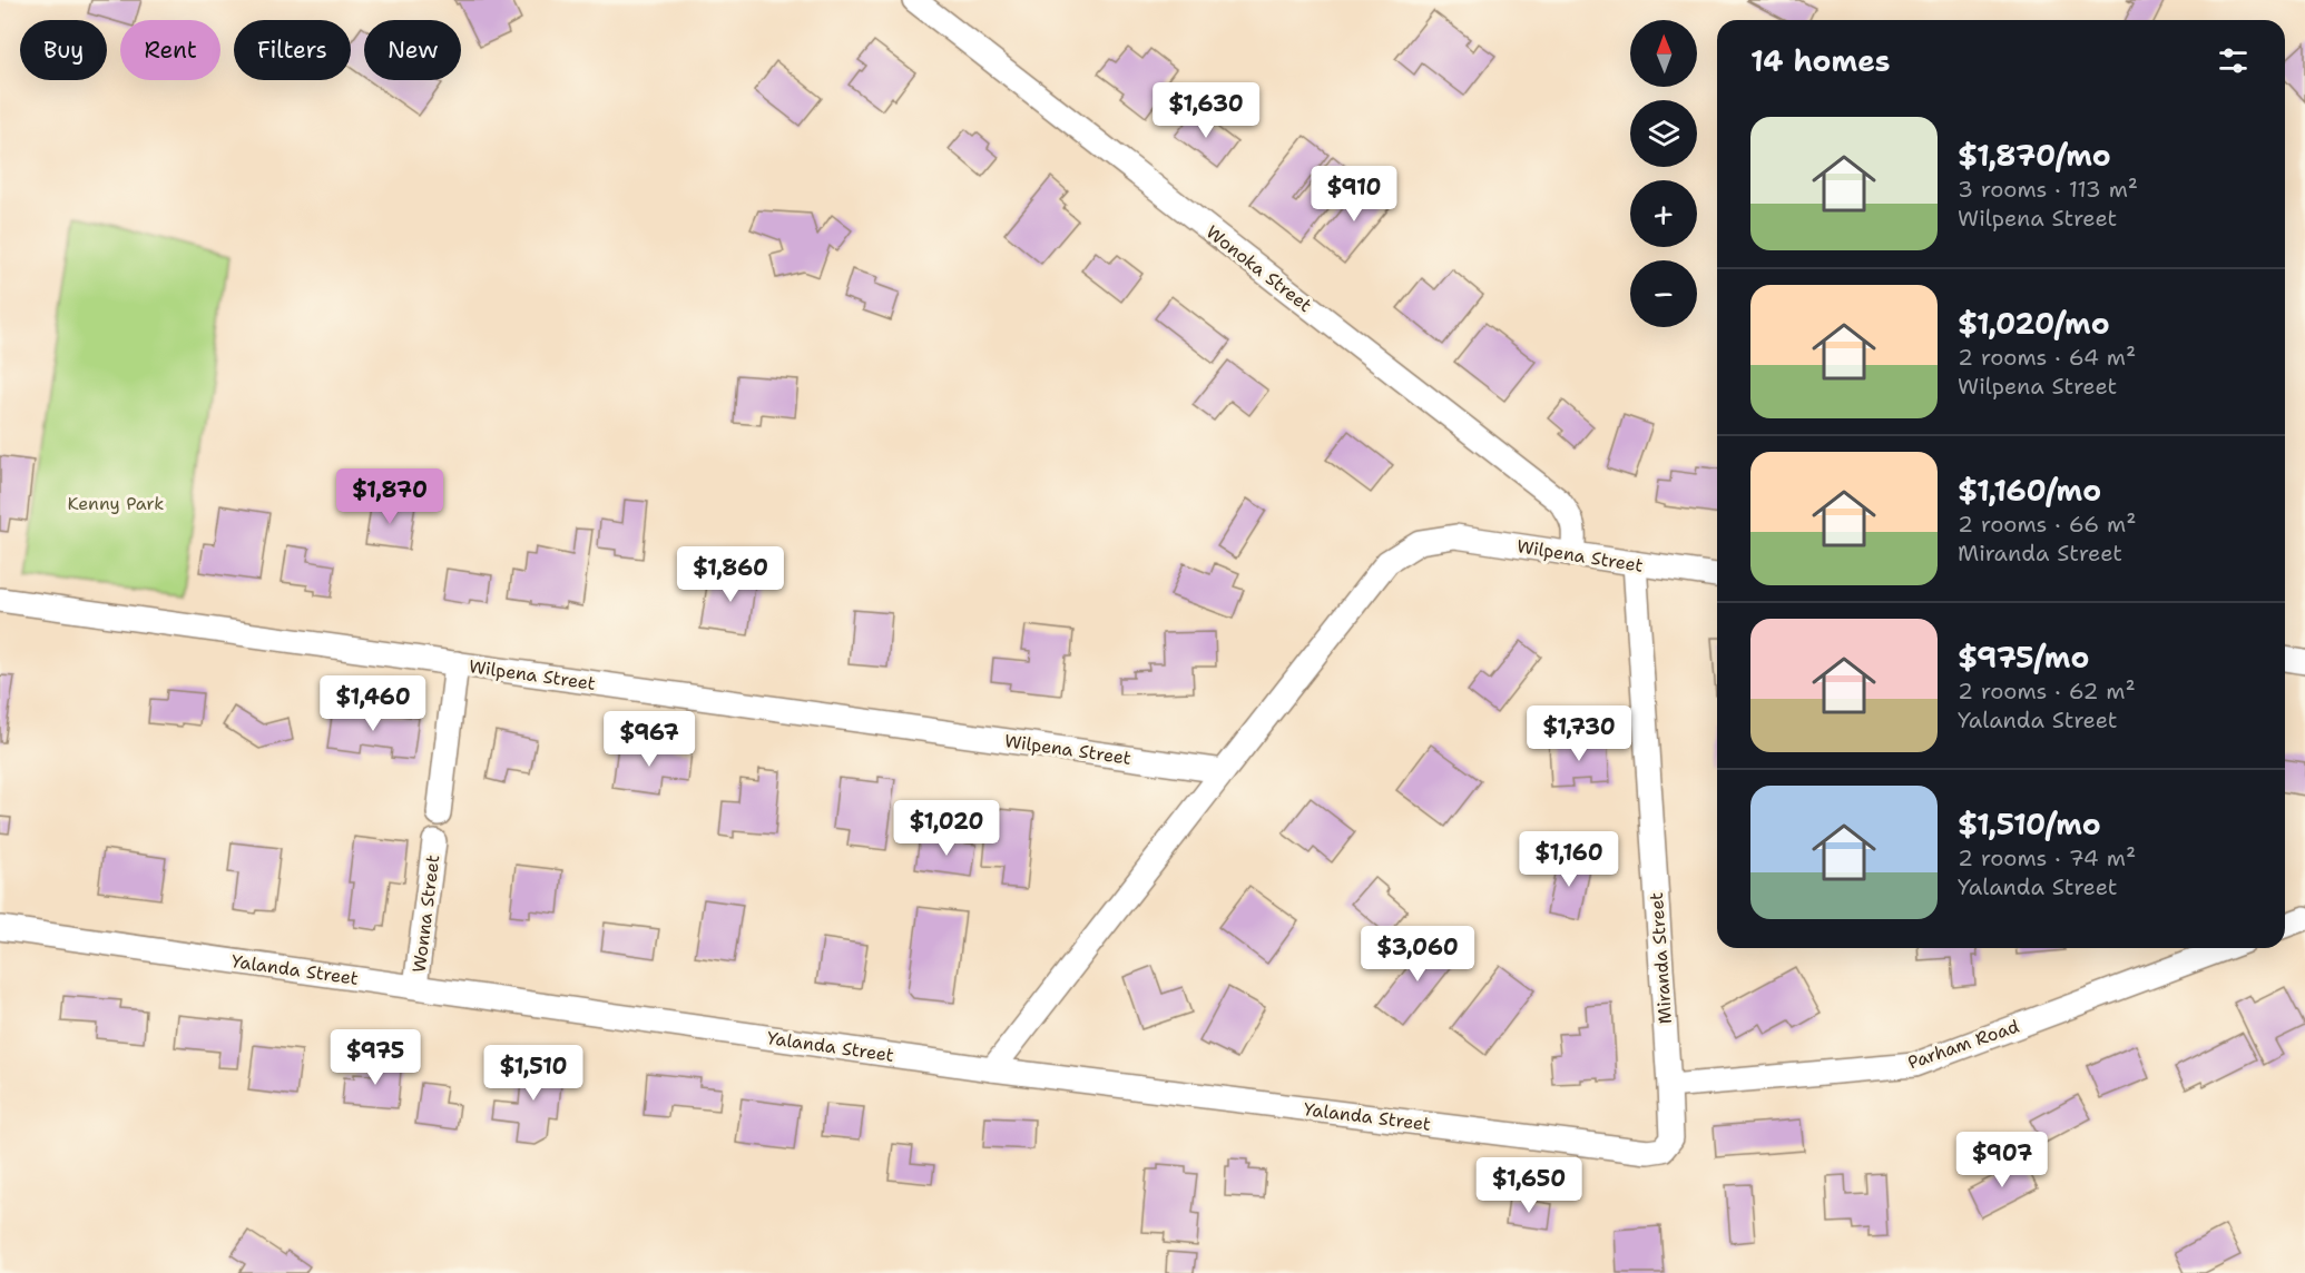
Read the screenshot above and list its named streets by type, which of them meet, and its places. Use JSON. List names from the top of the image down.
{
  "streets": {
    "street": [
      "Wonoka Street",
      "Wilpena Street",
      "Wonna Street",
      "Miranda Street",
      "Yalanda Street",
      "Parham Road"
    ]
  },
  "crossings": [
    ["Wonoka Street", "Wilpena Street"],
    ["Wilpena Street", "Miranda Street"],
    ["Wilpena Street", "Yalanda Street"],
    ["Wonna Street", "Yalanda Street"],
    ["Miranda Street", "Yalanda Street"],
    ["Miranda Street", "Parham Road"]
  ],
  "parks": ["Kenny Park"],
  "north": "top",
  "page": {
    "map_buttons": ["+", "−"],
    "chip": [
      "Buy",
      "Rent",
      "Filters",
      "New"
    ],
    "heading": "14 homes",
    "price": [
      "$1,630",
      "$910",
      "$1,870",
      "$1,860",
      "$1,460",
      "$1,730",
      "$967",
      "$1,020",
      "$1,160",
      "$3,060",
      "$975",
      "$1,510",
      "$907",
      "$1,650"
    ],
    "list": [
      {
        "name": "$1,870/mo",
        "note": "3 rooms · 113 m² · Wilpena Street"
      },
      {
        "name": "$1,020/mo",
        "note": "2 rooms · 64 m² · Wilpena Street"
      },
      {
        "name": "$1,160/mo",
        "note": "2 rooms · 66 m² · Miranda Street"
      },
      {
        "name": "$975/mo",
        "note": "2 rooms · 62 m² · Yalanda Street"
      },
      {
        "name": "$1,510/mo",
        "note": "2 rooms · 74 m² · Yalanda Street"
      }
    ]
  }
}
